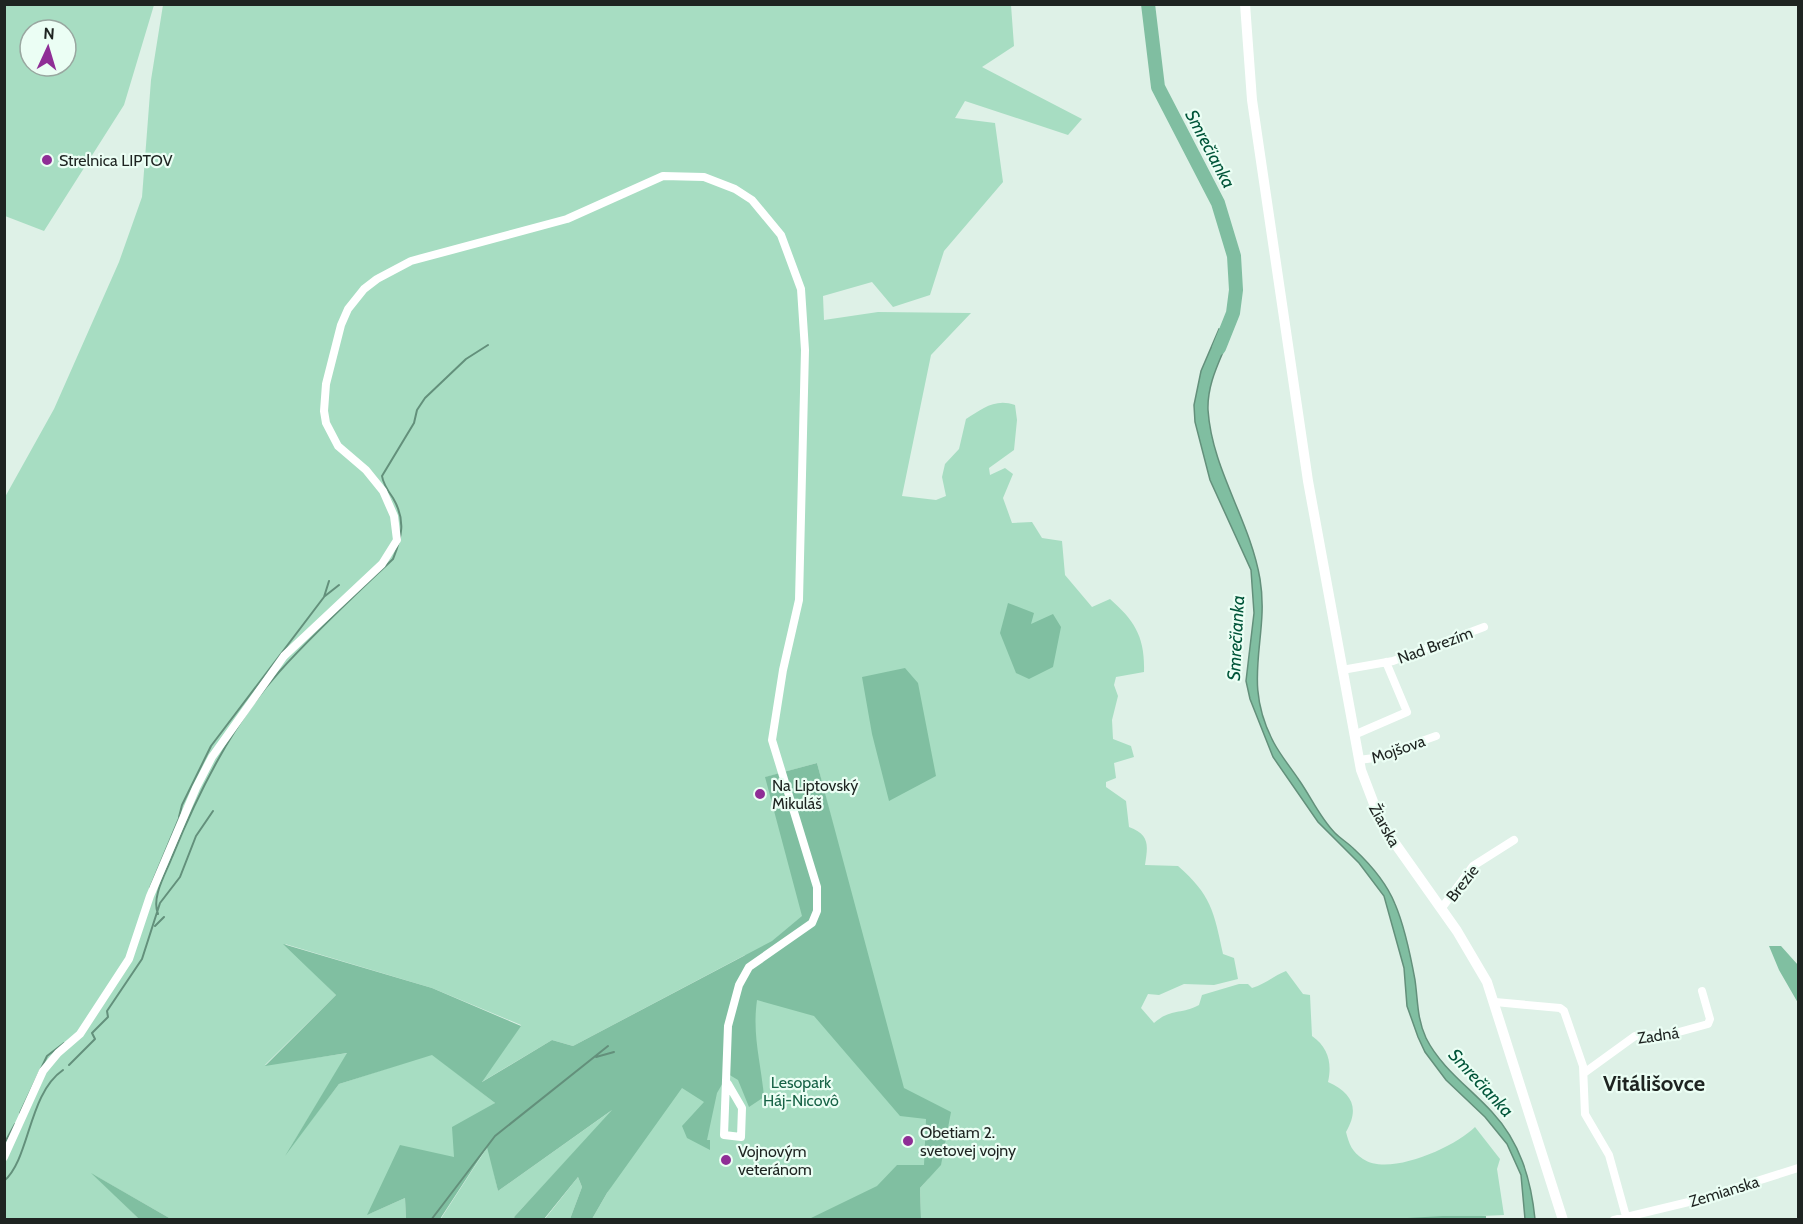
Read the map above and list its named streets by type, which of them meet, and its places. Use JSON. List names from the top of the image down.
{
  "streets": {
    "street": [
      "Nad Brezím",
      "Mojšova",
      "Žiarska",
      "Brezie",
      "Zadná",
      "Zemianska"
    ]
  },
  "crossings": [
    ["Nad Brezím", "Žiarska"],
    ["Mojšova", "Žiarska"],
    ["Žiarska", "Brezie"]
  ],
  "districts": ["Vitálišovce"],
  "water": ["Smrečianka"],
  "parks": ["Lesopark Háj-Nicovô"],
  "places": [
    "Strelnica LIPTOV",
    "Na Liptovský Mikuláš",
    "Obetiam 2. svetovej vojny",
    "Vojnovým veteránom"
  ],
  "north": "top"
}
